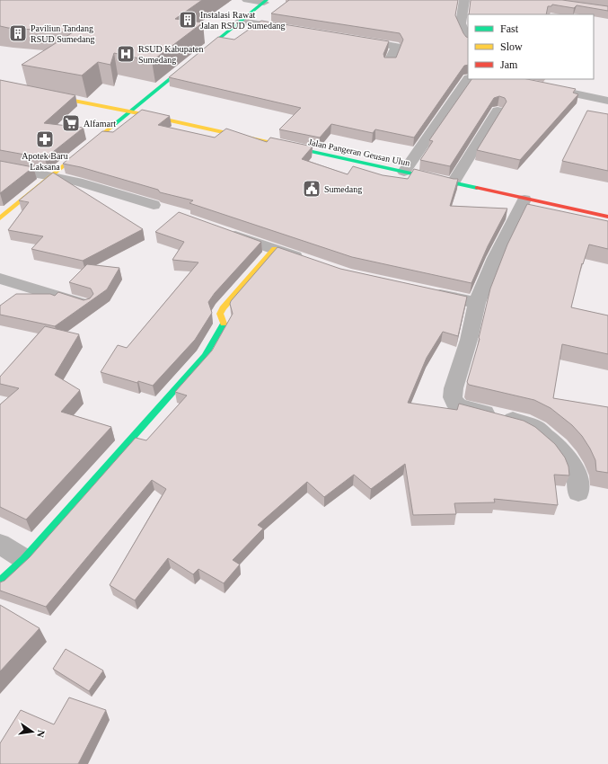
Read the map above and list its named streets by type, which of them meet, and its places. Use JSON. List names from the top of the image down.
{
  "streets": {
    "street": ["Jalan Pangeran Geusan Ulun"]
  },
  "places": {
    "building": ["Instalasi Rawat Jalan RSUD Sumedang", "Paviliun Tandang RSUD Sumedang"],
    "hospital": ["RSUD Kabupaten Sumedang"],
    "supermarket": ["Alfamart"],
    "pharmacy": ["Apotek Baru Laksana"],
    "public building": ["Sumedang"]
  },
  "legend": ["Fast", "Slow", "Jam"],
  "north": "right"
}
